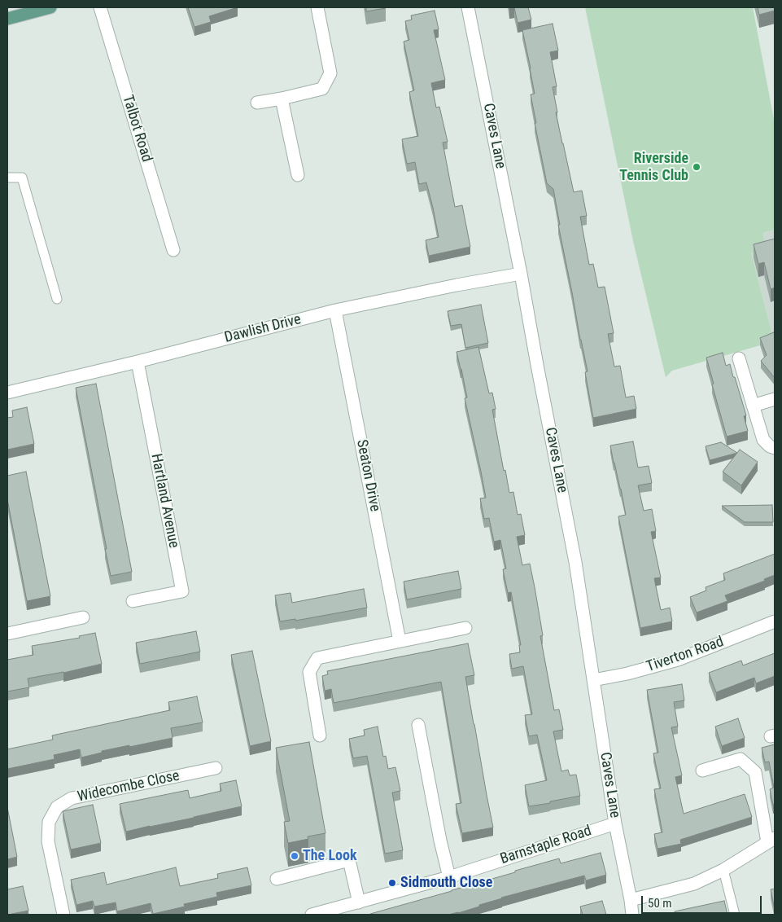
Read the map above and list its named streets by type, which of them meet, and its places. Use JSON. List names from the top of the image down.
{
  "streets": {
    "street": [
      "Talbot Road",
      "Caves Lane",
      "Dawlish Drive",
      "Seaton Drive",
      "Hartland Avenue",
      "Tiverton Road",
      "Widecombe Close",
      "Barnstaple Road"
    ]
  },
  "crossings": [
    ["Caves Lane", "Dawlish Drive"],
    ["Caves Lane", "Tiverton Road"],
    ["Caves Lane", "Barnstaple Road"],
    ["Dawlish Drive", "Seaton Drive"],
    ["Dawlish Drive", "Hartland Avenue"]
  ],
  "places": ["Riverside Tennis Club", "The Look", "Sidmouth Close"],
  "scale_bar": "50 m"
}
